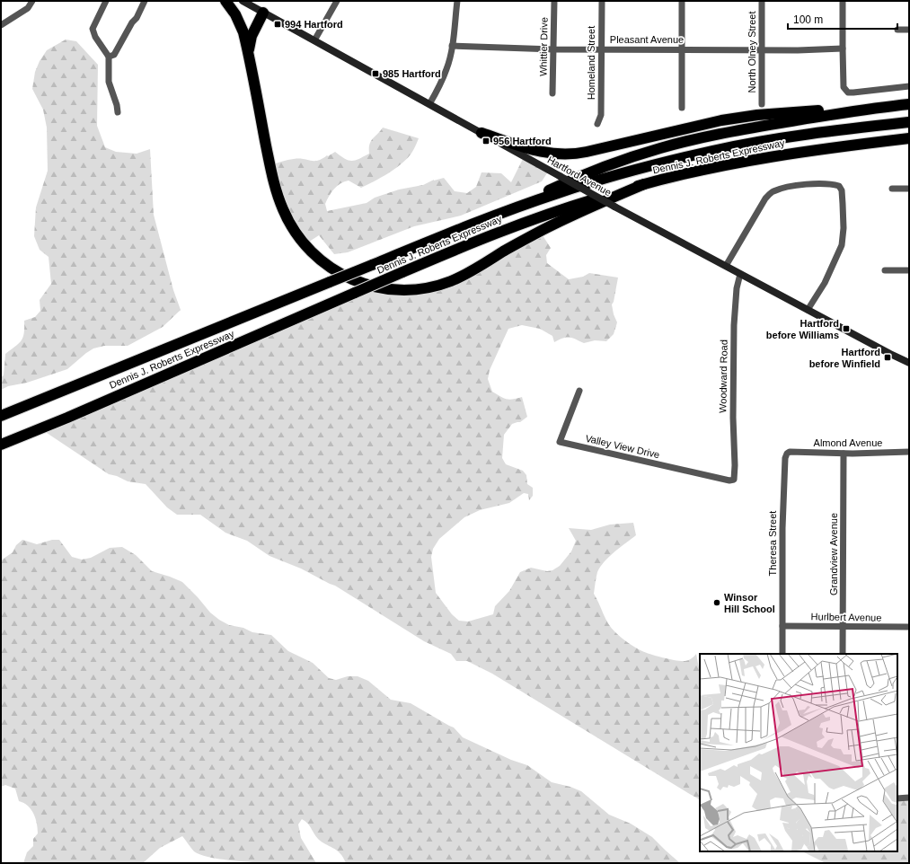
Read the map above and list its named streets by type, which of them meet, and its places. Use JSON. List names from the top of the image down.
{
  "streets": {
    "highway": ["Dennis J. Roberts Expressway"],
    "main road": ["Hartford Avenue"],
    "street": [
      "Pleasant Avenue",
      "Whittier Drive",
      "North Olney Street",
      "Homeland Street",
      "Woodward Road",
      "Almond Avenue",
      "Valley View Drive",
      "Theresa Street",
      "Grandview Avenue",
      "Hurlbert Avenue"
    ]
  },
  "crossings": [
    ["Pleasant Avenue", "Whittier Drive"],
    ["Pleasant Avenue", "North Olney Street"],
    ["Pleasant Avenue", "Homeland Street"],
    ["Hartford Avenue", "Woodward Road"],
    ["Woodward Road", "Valley View Drive"],
    ["Almond Avenue", "Theresa Street"],
    ["Almond Avenue", "Grandview Avenue"],
    ["Theresa Street", "Hurlbert Avenue"],
    ["Grandview Avenue", "Hurlbert Avenue"]
  ],
  "places": {
    "transit": [
      "994 Hartford",
      "985 Hartford",
      "956 Hartford",
      "Hartford before Williams",
      "Hartford before Winfield"
    ],
    "other": ["Winsor Hill School"]
  },
  "scale_bar": "100 m"
}
